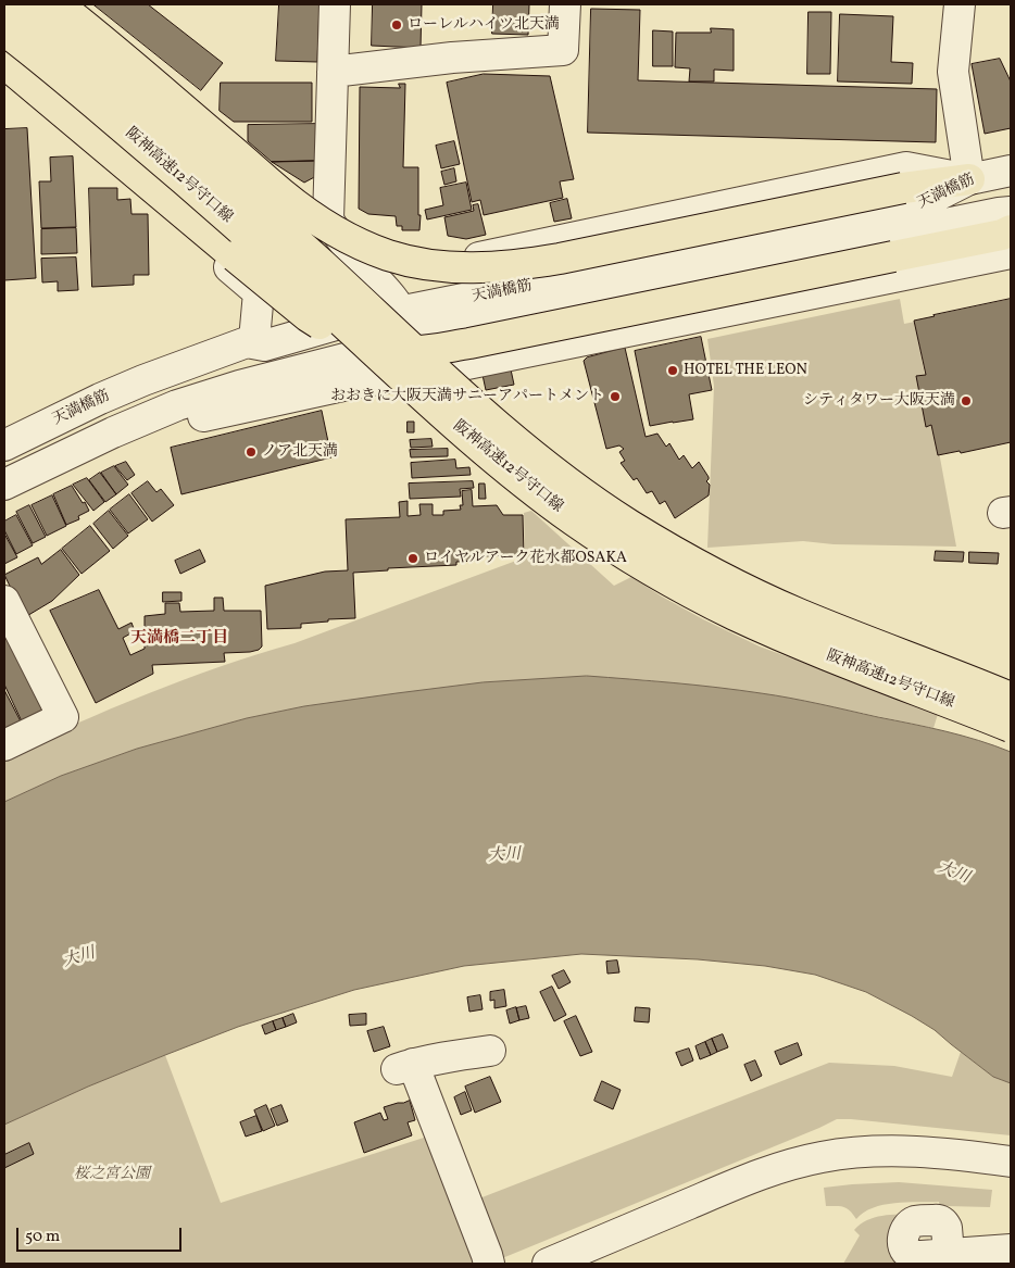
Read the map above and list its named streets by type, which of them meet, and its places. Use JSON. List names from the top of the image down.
{
  "streets": {
    "highway": ["阪神高速12号守口線"],
    "street": ["天満橋筋"]
  },
  "districts": ["天満橋二丁目"],
  "water": ["大川"],
  "parks": ["桜之宮公園"],
  "places": [
    "ローレルハイツ北天満",
    "HOTEL THE LEON",
    "おおきに大阪天満サニーアパートメント",
    "シティタワー大阪天満",
    "ノア北天満",
    "ロイヤルアーク花水都OSAKA"
  ],
  "scale_bar": "50 m"
}
